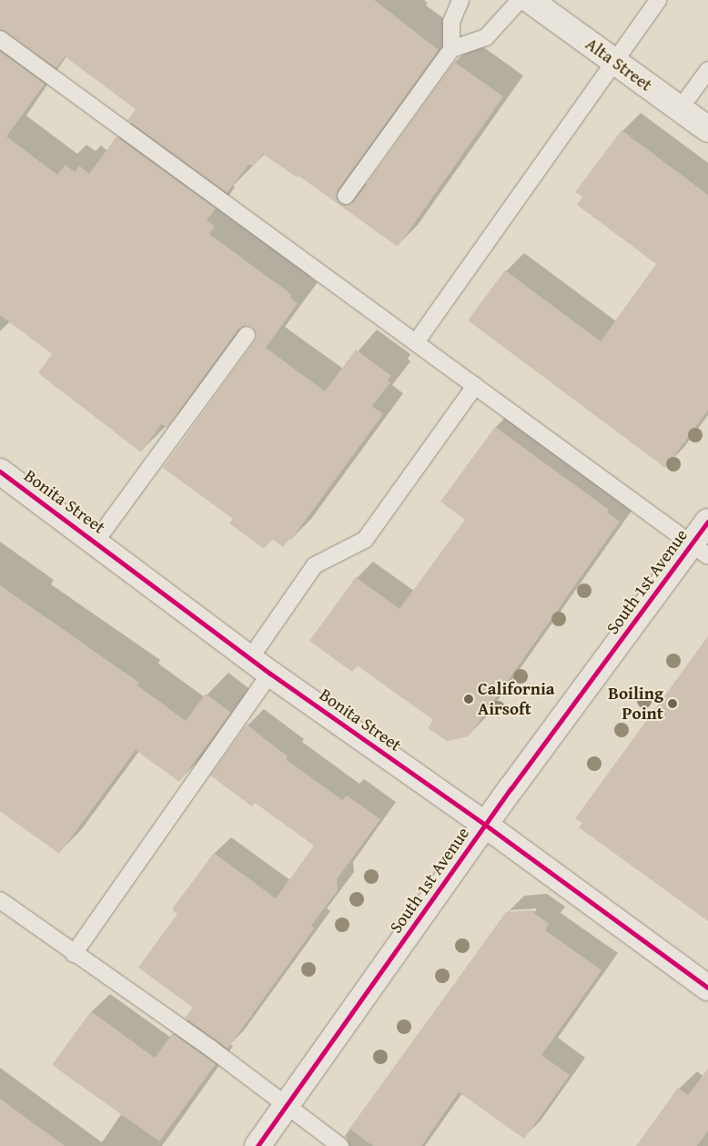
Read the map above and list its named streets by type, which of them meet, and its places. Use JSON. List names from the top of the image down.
{
  "streets": {
    "street": ["Alta Street", "Bonita Street", "South 1st Avenue"]
  },
  "crossings": [
    ["Bonita Street", "South 1st Avenue"]
  ],
  "places": ["California Airsoft", "Boiling Point"]
}
